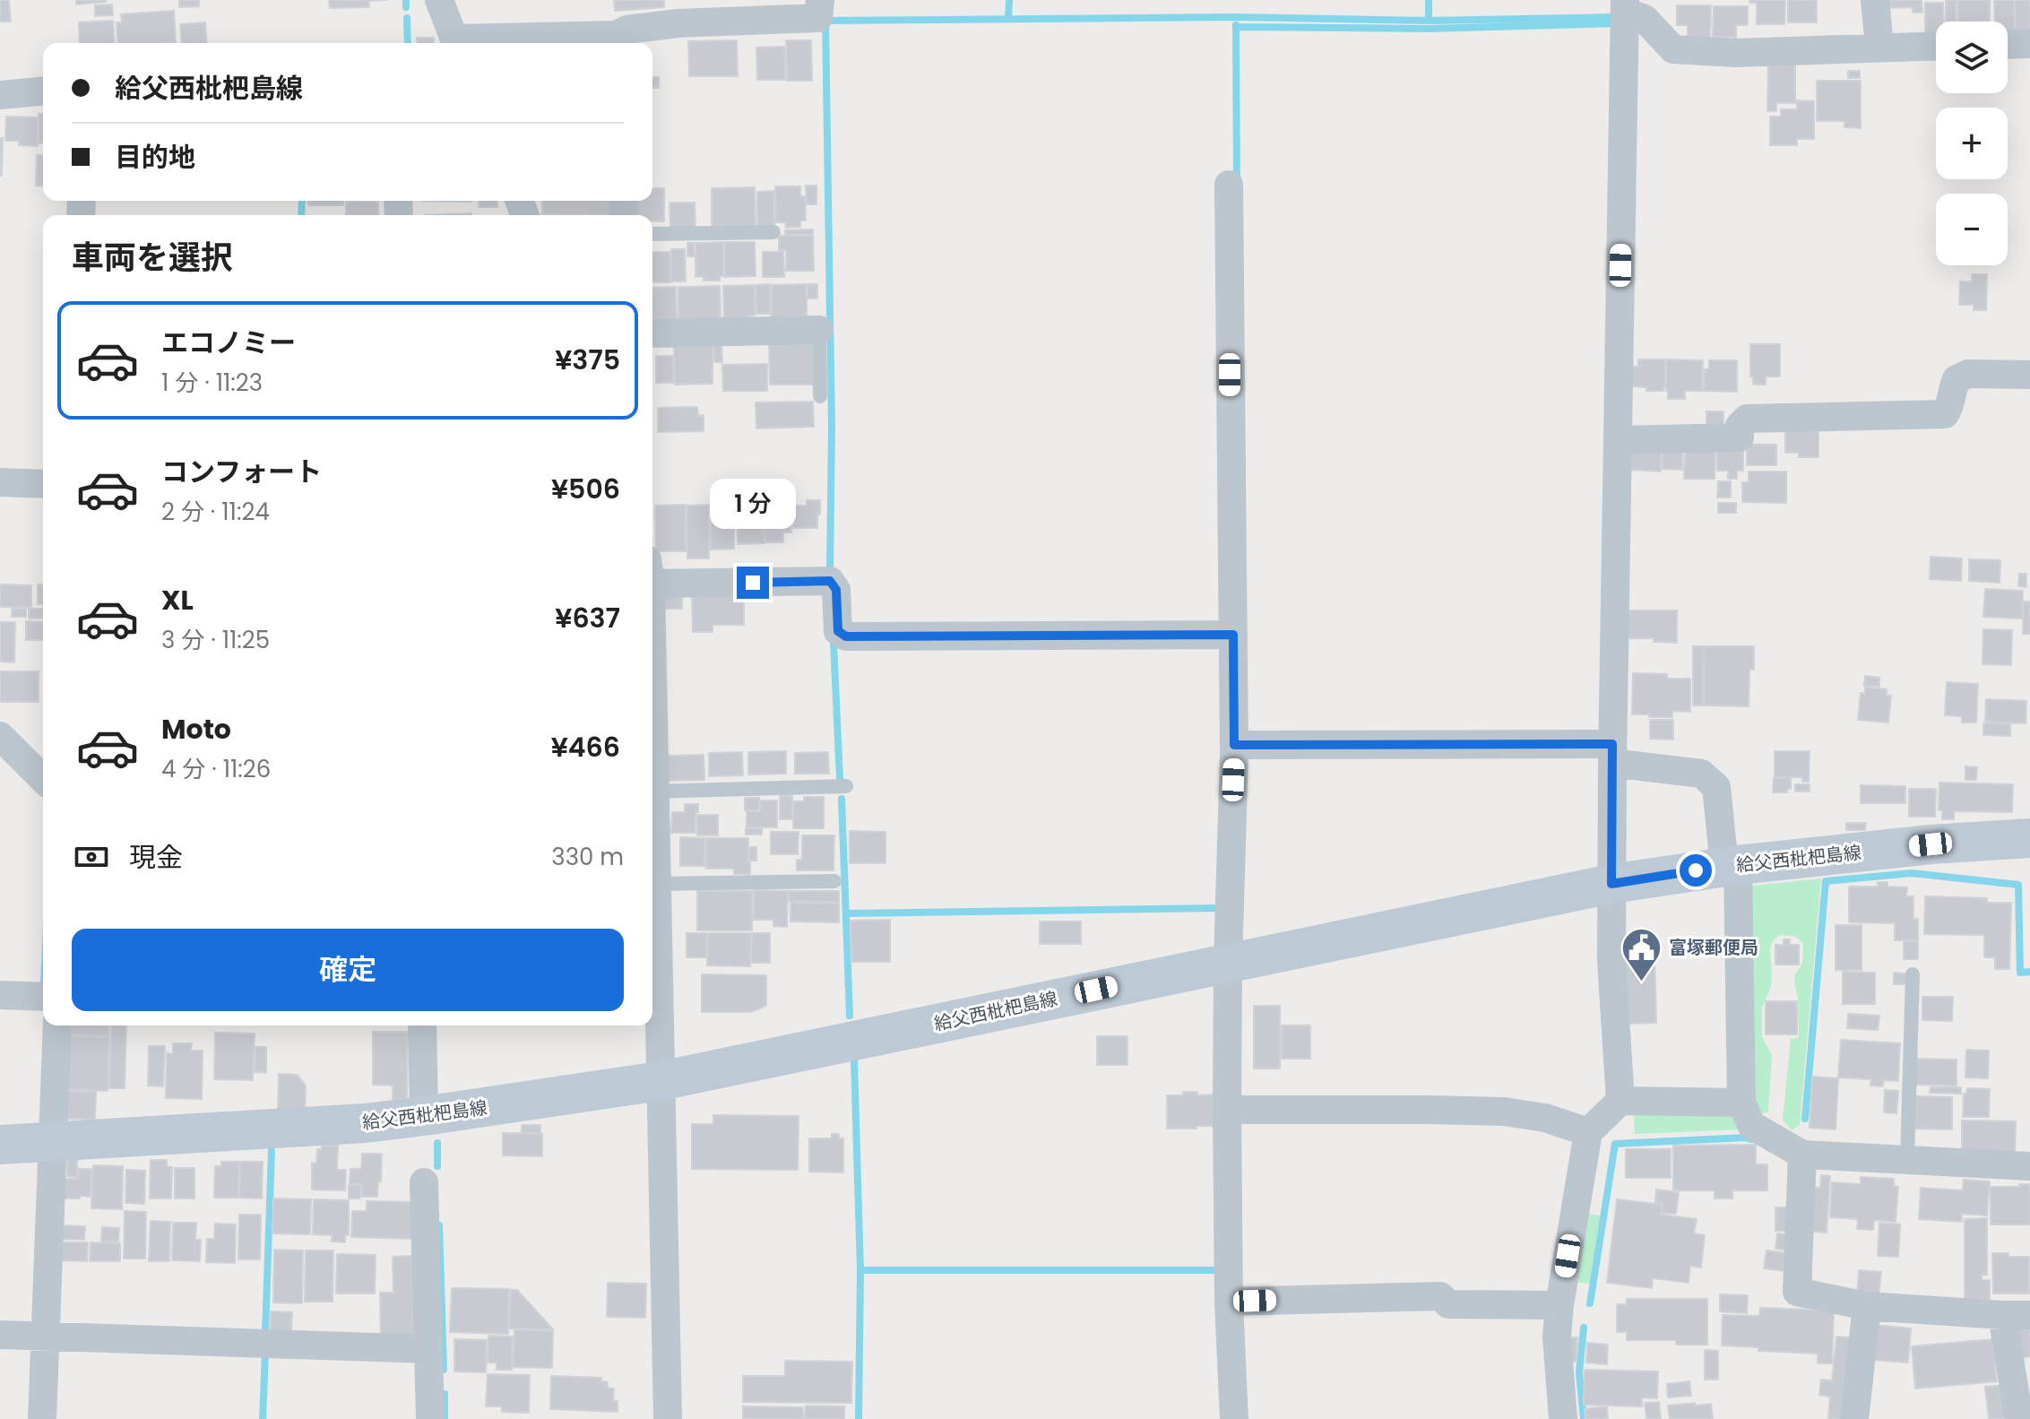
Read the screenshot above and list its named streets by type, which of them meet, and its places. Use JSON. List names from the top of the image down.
{
  "streets": {
    "main road": ["給父西枇杷島線"]
  },
  "places": {
    "public building": ["富塚郵便局"]
  },
  "page": {
    "map_buttons": ["+", "−"],
    "banner": ["給父西枇杷島線", "目的地"],
    "heading": "車両を選択",
    "list": [
      {
        "name": "エコノミー",
        "note": "1 分 · 11:23",
        "value": "¥375"
      },
      {
        "name": "コンフォート",
        "note": "2 分 · 11:24",
        "value": "¥506"
      },
      {
        "name": "XL",
        "note": "3 分 · 11:25",
        "value": "¥637"
      },
      {
        "name": "Moto",
        "note": "4 分 · 11:26",
        "value": "¥466"
      }
    ],
    "bubble": "1 分",
    "pay": ["現金", "330 m"],
    "buttons": "確定"
  }
}
